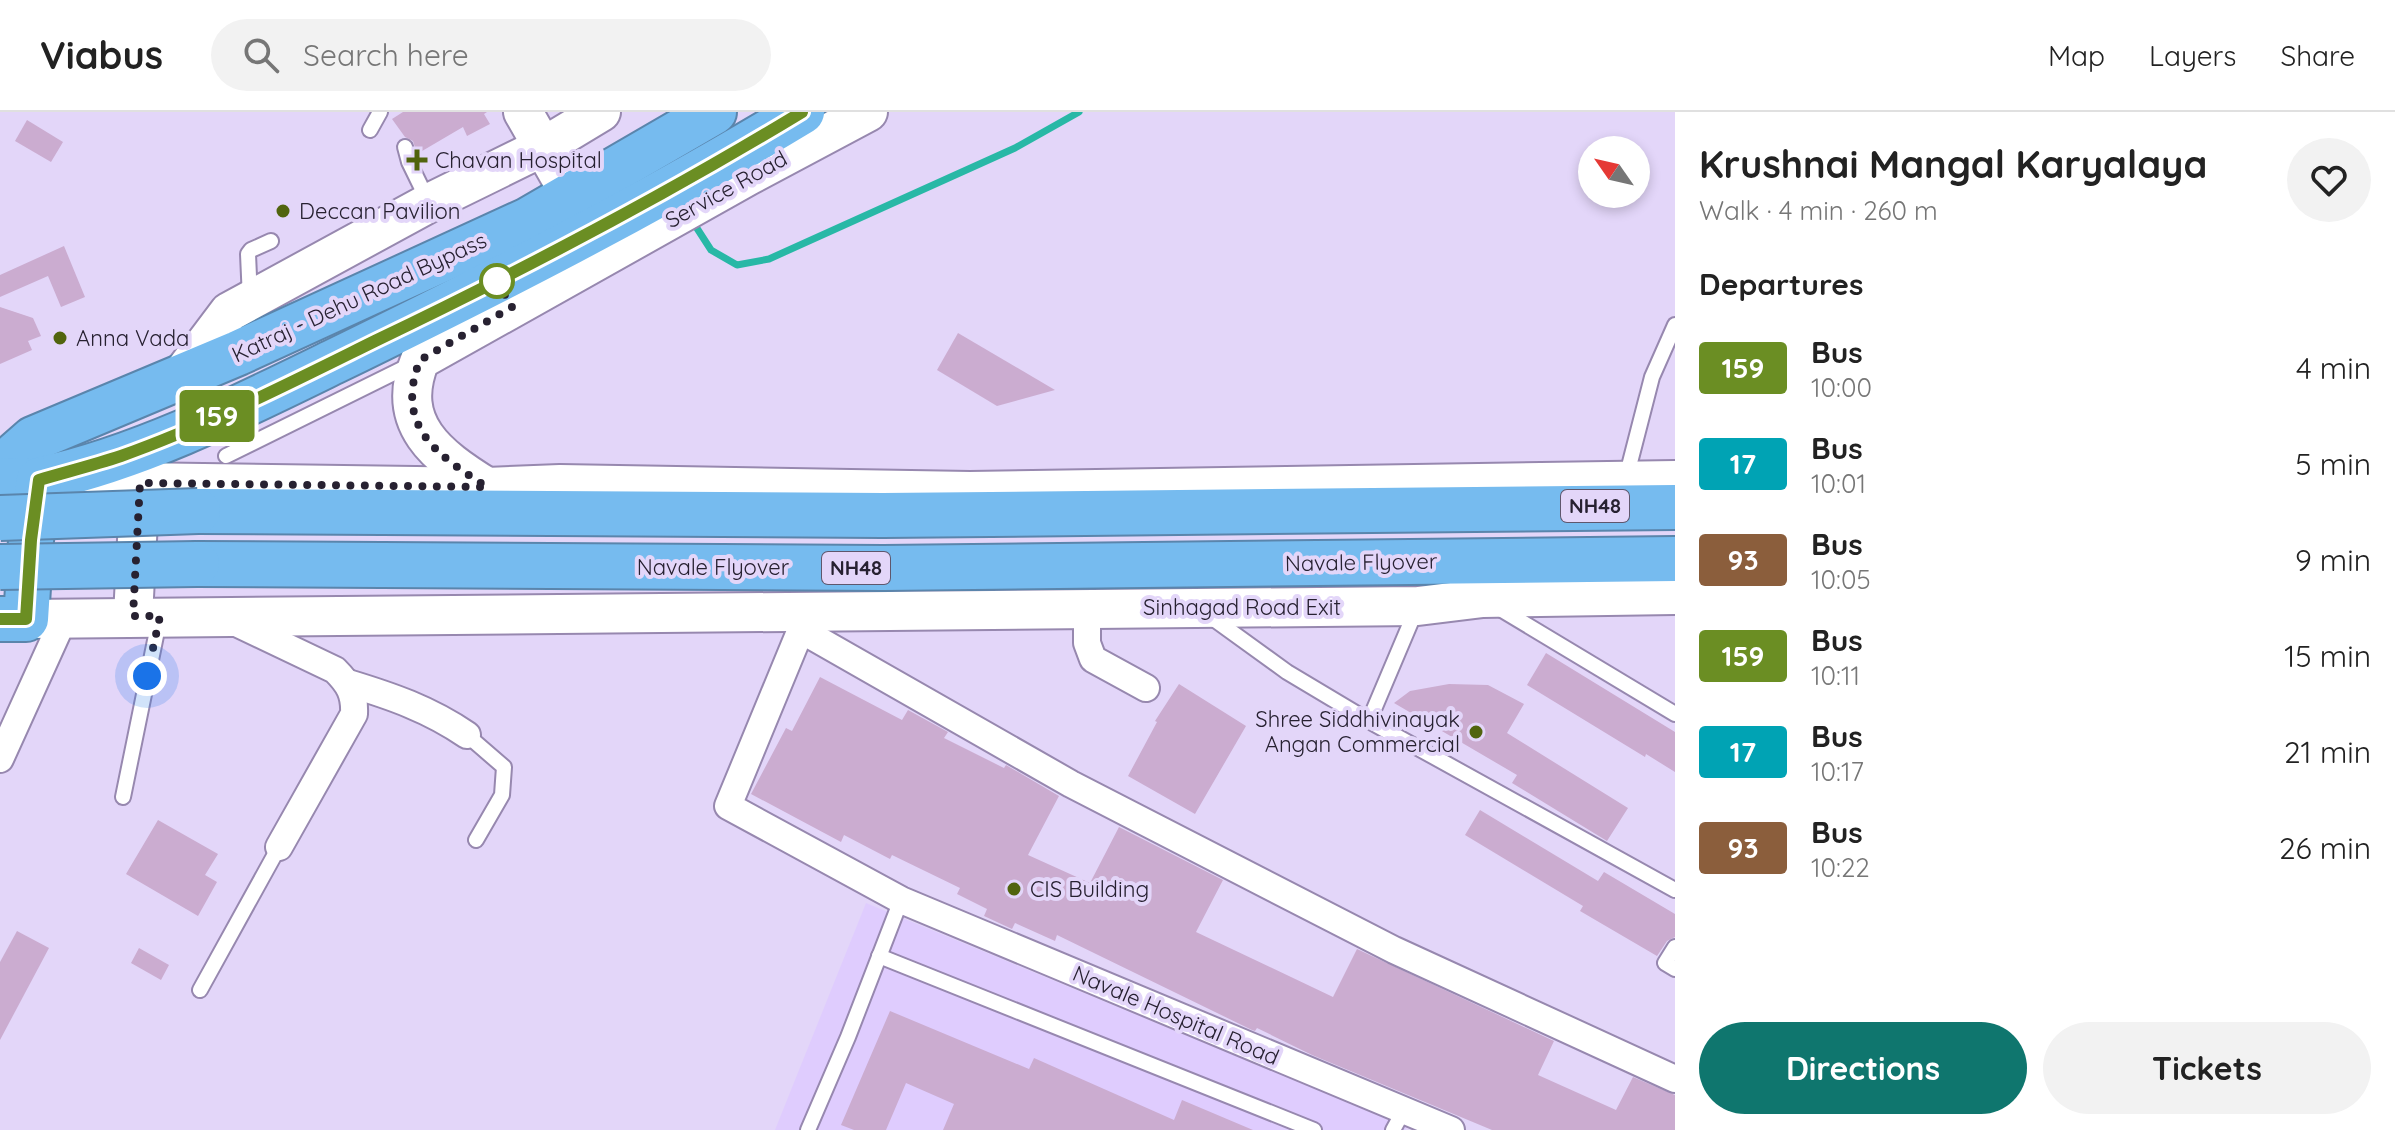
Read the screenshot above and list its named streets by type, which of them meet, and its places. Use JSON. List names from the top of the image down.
{
  "streets": {
    "highway": ["Katraj - Dehu Road Bypass", "NH48", "Navale Flyover"],
    "street": ["Service Road", "Sinhagad Road Exit", "Navale Hospital Road"]
  },
  "crossings": [
    ["Service Road", "Katraj - Dehu Road Bypass"],
    ["Sinhagad Road Exit", "Navale Hospital Road"]
  ],
  "places": {
    "health": ["Chavan Hospital"],
    "other": [
      "Deccan Pavilion",
      "Anna Vada",
      "Shree Siddhivinayak Angan Commercial",
      "CIS Building"
    ]
  },
  "lines": ["bus line 159"],
  "north": "top left",
  "page": {
    "header": "Viabus",
    "search": "Search here",
    "nav": ["Map", "Layers", "Share"],
    "on_map": "159",
    "heading": [
      ["Krushnai Mangal Karyalaya", "Walk · 4 min · 260 m"],
      "Departures"
    ],
    "list": [
      {
        "mark": "159",
        "name": "Bus",
        "note": "10:00",
        "value": "4 min"
      },
      {
        "mark": "17",
        "name": "Bus",
        "note": "10:01",
        "value": "5 min"
      },
      {
        "mark": "93",
        "name": "Bus",
        "note": "10:05",
        "value": "9 min"
      },
      {
        "mark": "159",
        "name": "Bus",
        "note": "10:11",
        "value": "15 min"
      },
      {
        "mark": "17",
        "name": "Bus",
        "note": "10:17",
        "value": "21 min"
      },
      {
        "mark": "93",
        "name": "Bus",
        "note": "10:22",
        "value": "26 min"
      }
    ],
    "buttons": ["Directions", "Tickets"]
  }
}
